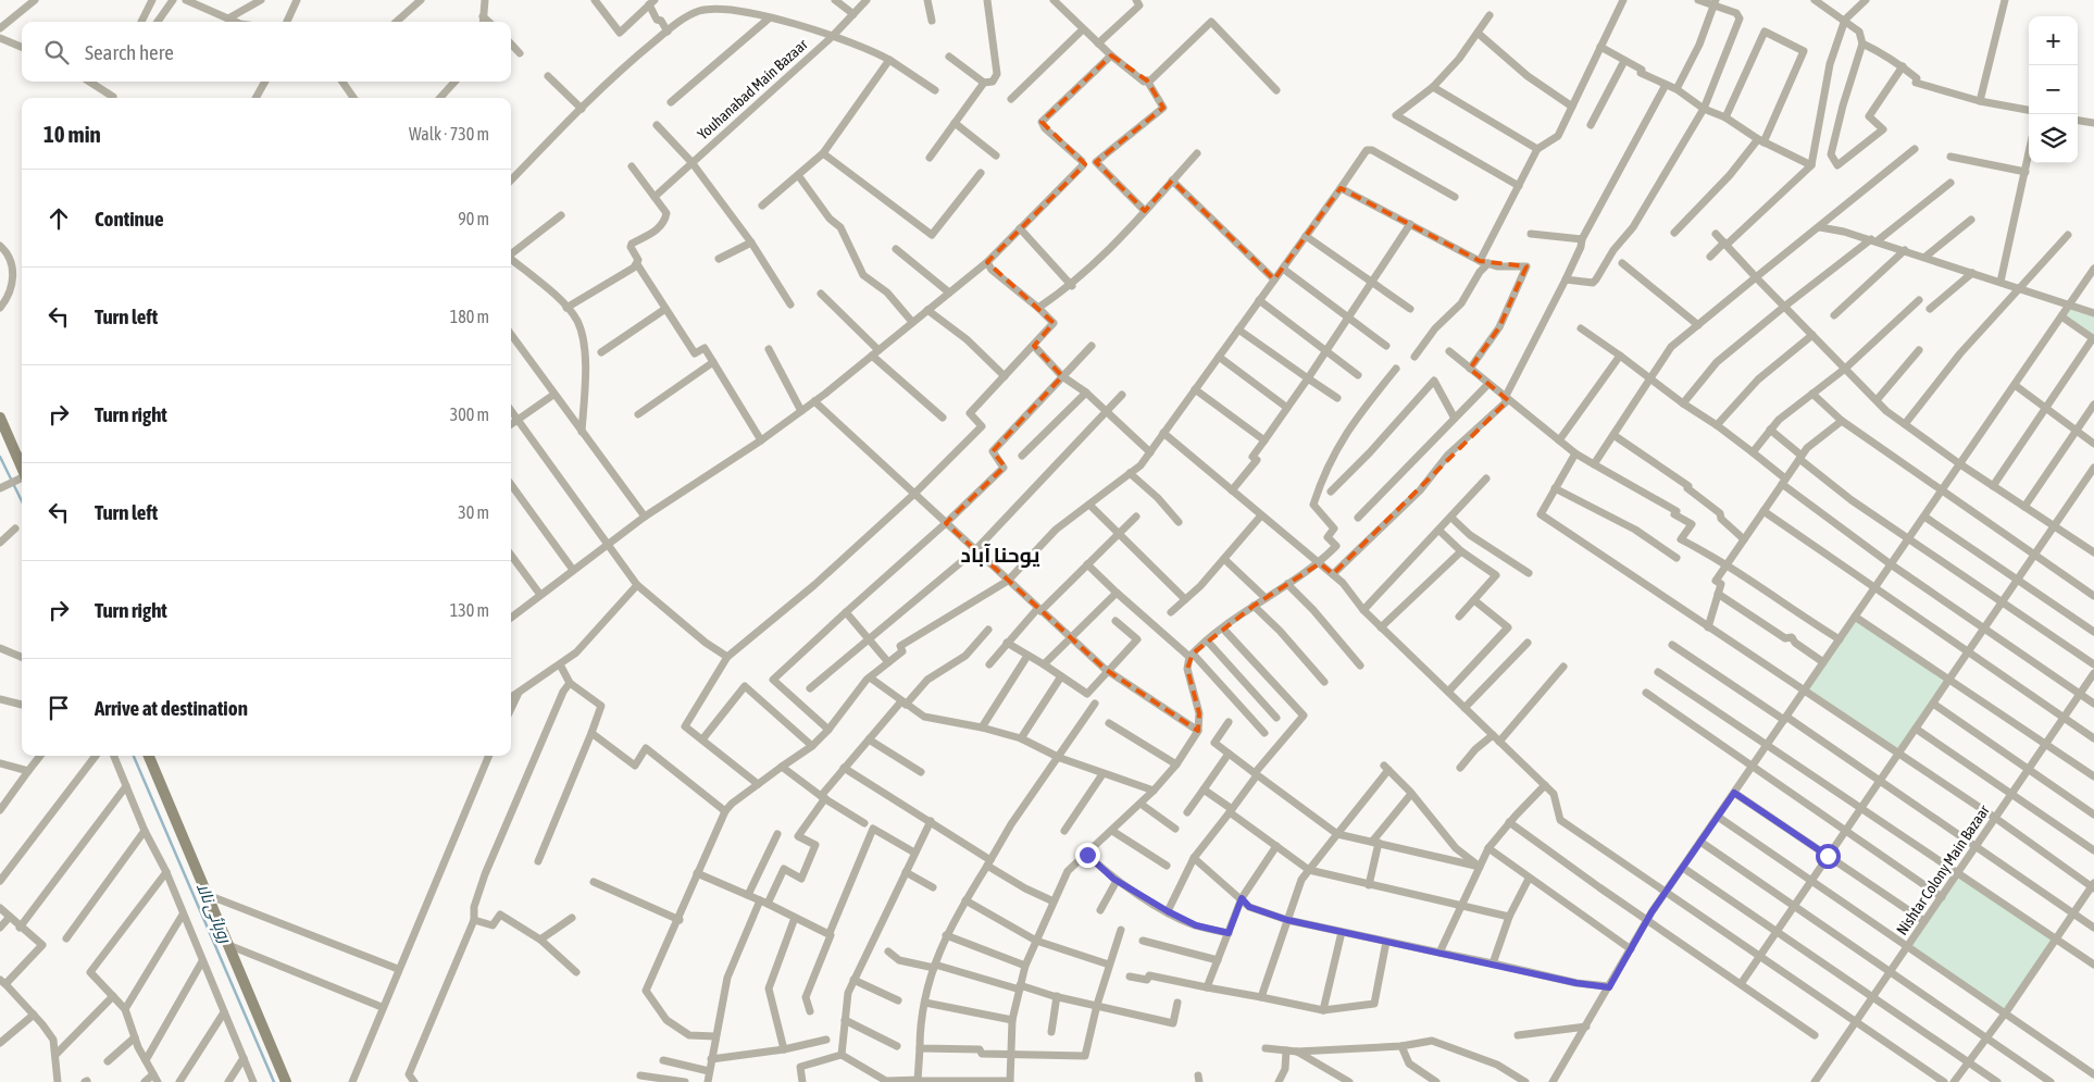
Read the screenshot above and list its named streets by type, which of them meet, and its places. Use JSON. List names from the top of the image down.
{
  "streets": {
    "street": ["Youhanabad Main Bazaar", "Nishtar Colony Main Bazaar"]
  },
  "districts": ["یوحنا آباد"],
  "water": ["روہائی نالا"],
  "page": {
    "map_buttons": ["+", "−"],
    "search": "Search here",
    "heading": ["10 min", "Walk · 730 m"],
    "list": [
      ["Continue", "90 m"],
      ["Turn left", "180 m"],
      ["Turn right", "300 m"],
      ["Turn left", "30 m"],
      ["Turn right", "130 m"],
      "Arrive at destination"
    ]
  }
}
